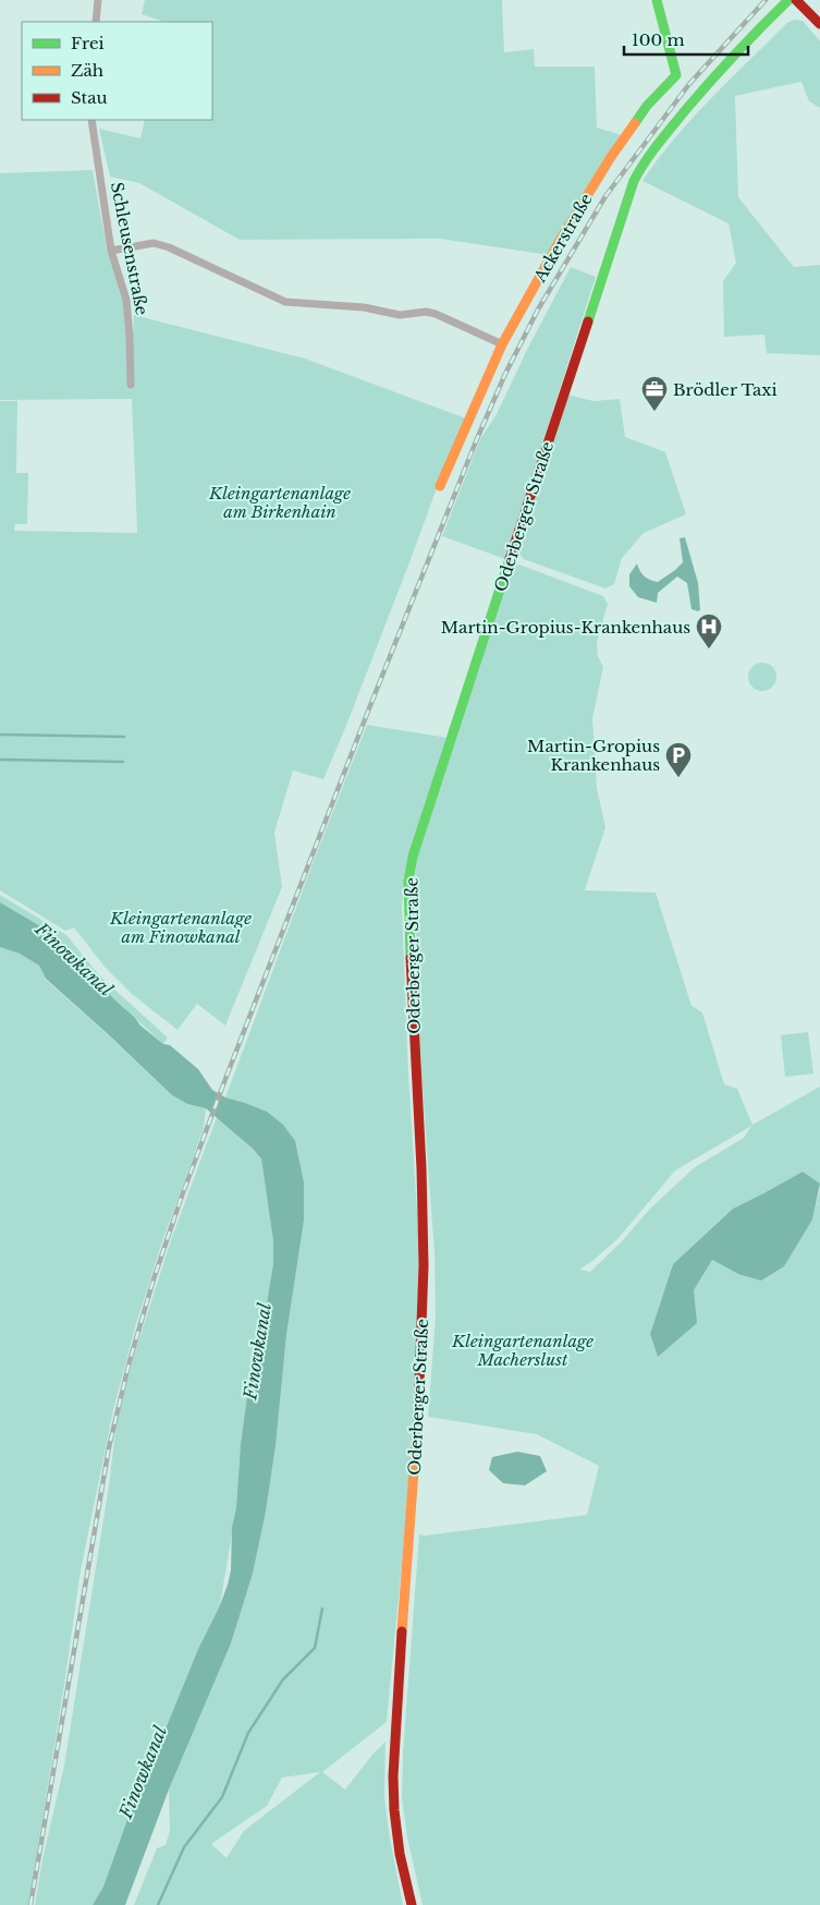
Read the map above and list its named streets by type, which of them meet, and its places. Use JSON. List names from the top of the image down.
{
  "streets": {
    "main road": ["Ackerstraße", "Oderberger Straße"],
    "street": ["Schleusenstraße"]
  },
  "water": ["Finowkanal"],
  "parks": ["Kleingartenanlage am Birkenhain", "Kleingartenanlage am Finowkanal", "Kleingartenanlage Macherslust"],
  "places": {
    "office": ["Brödler Taxi"],
    "hospital": ["Martin-Gropius-Krankenhaus"],
    "parking": ["Martin-Gropius Krankenhaus"]
  },
  "legend": ["Frei", "Zäh", "Stau"],
  "scale_bar": "100 m"
}
